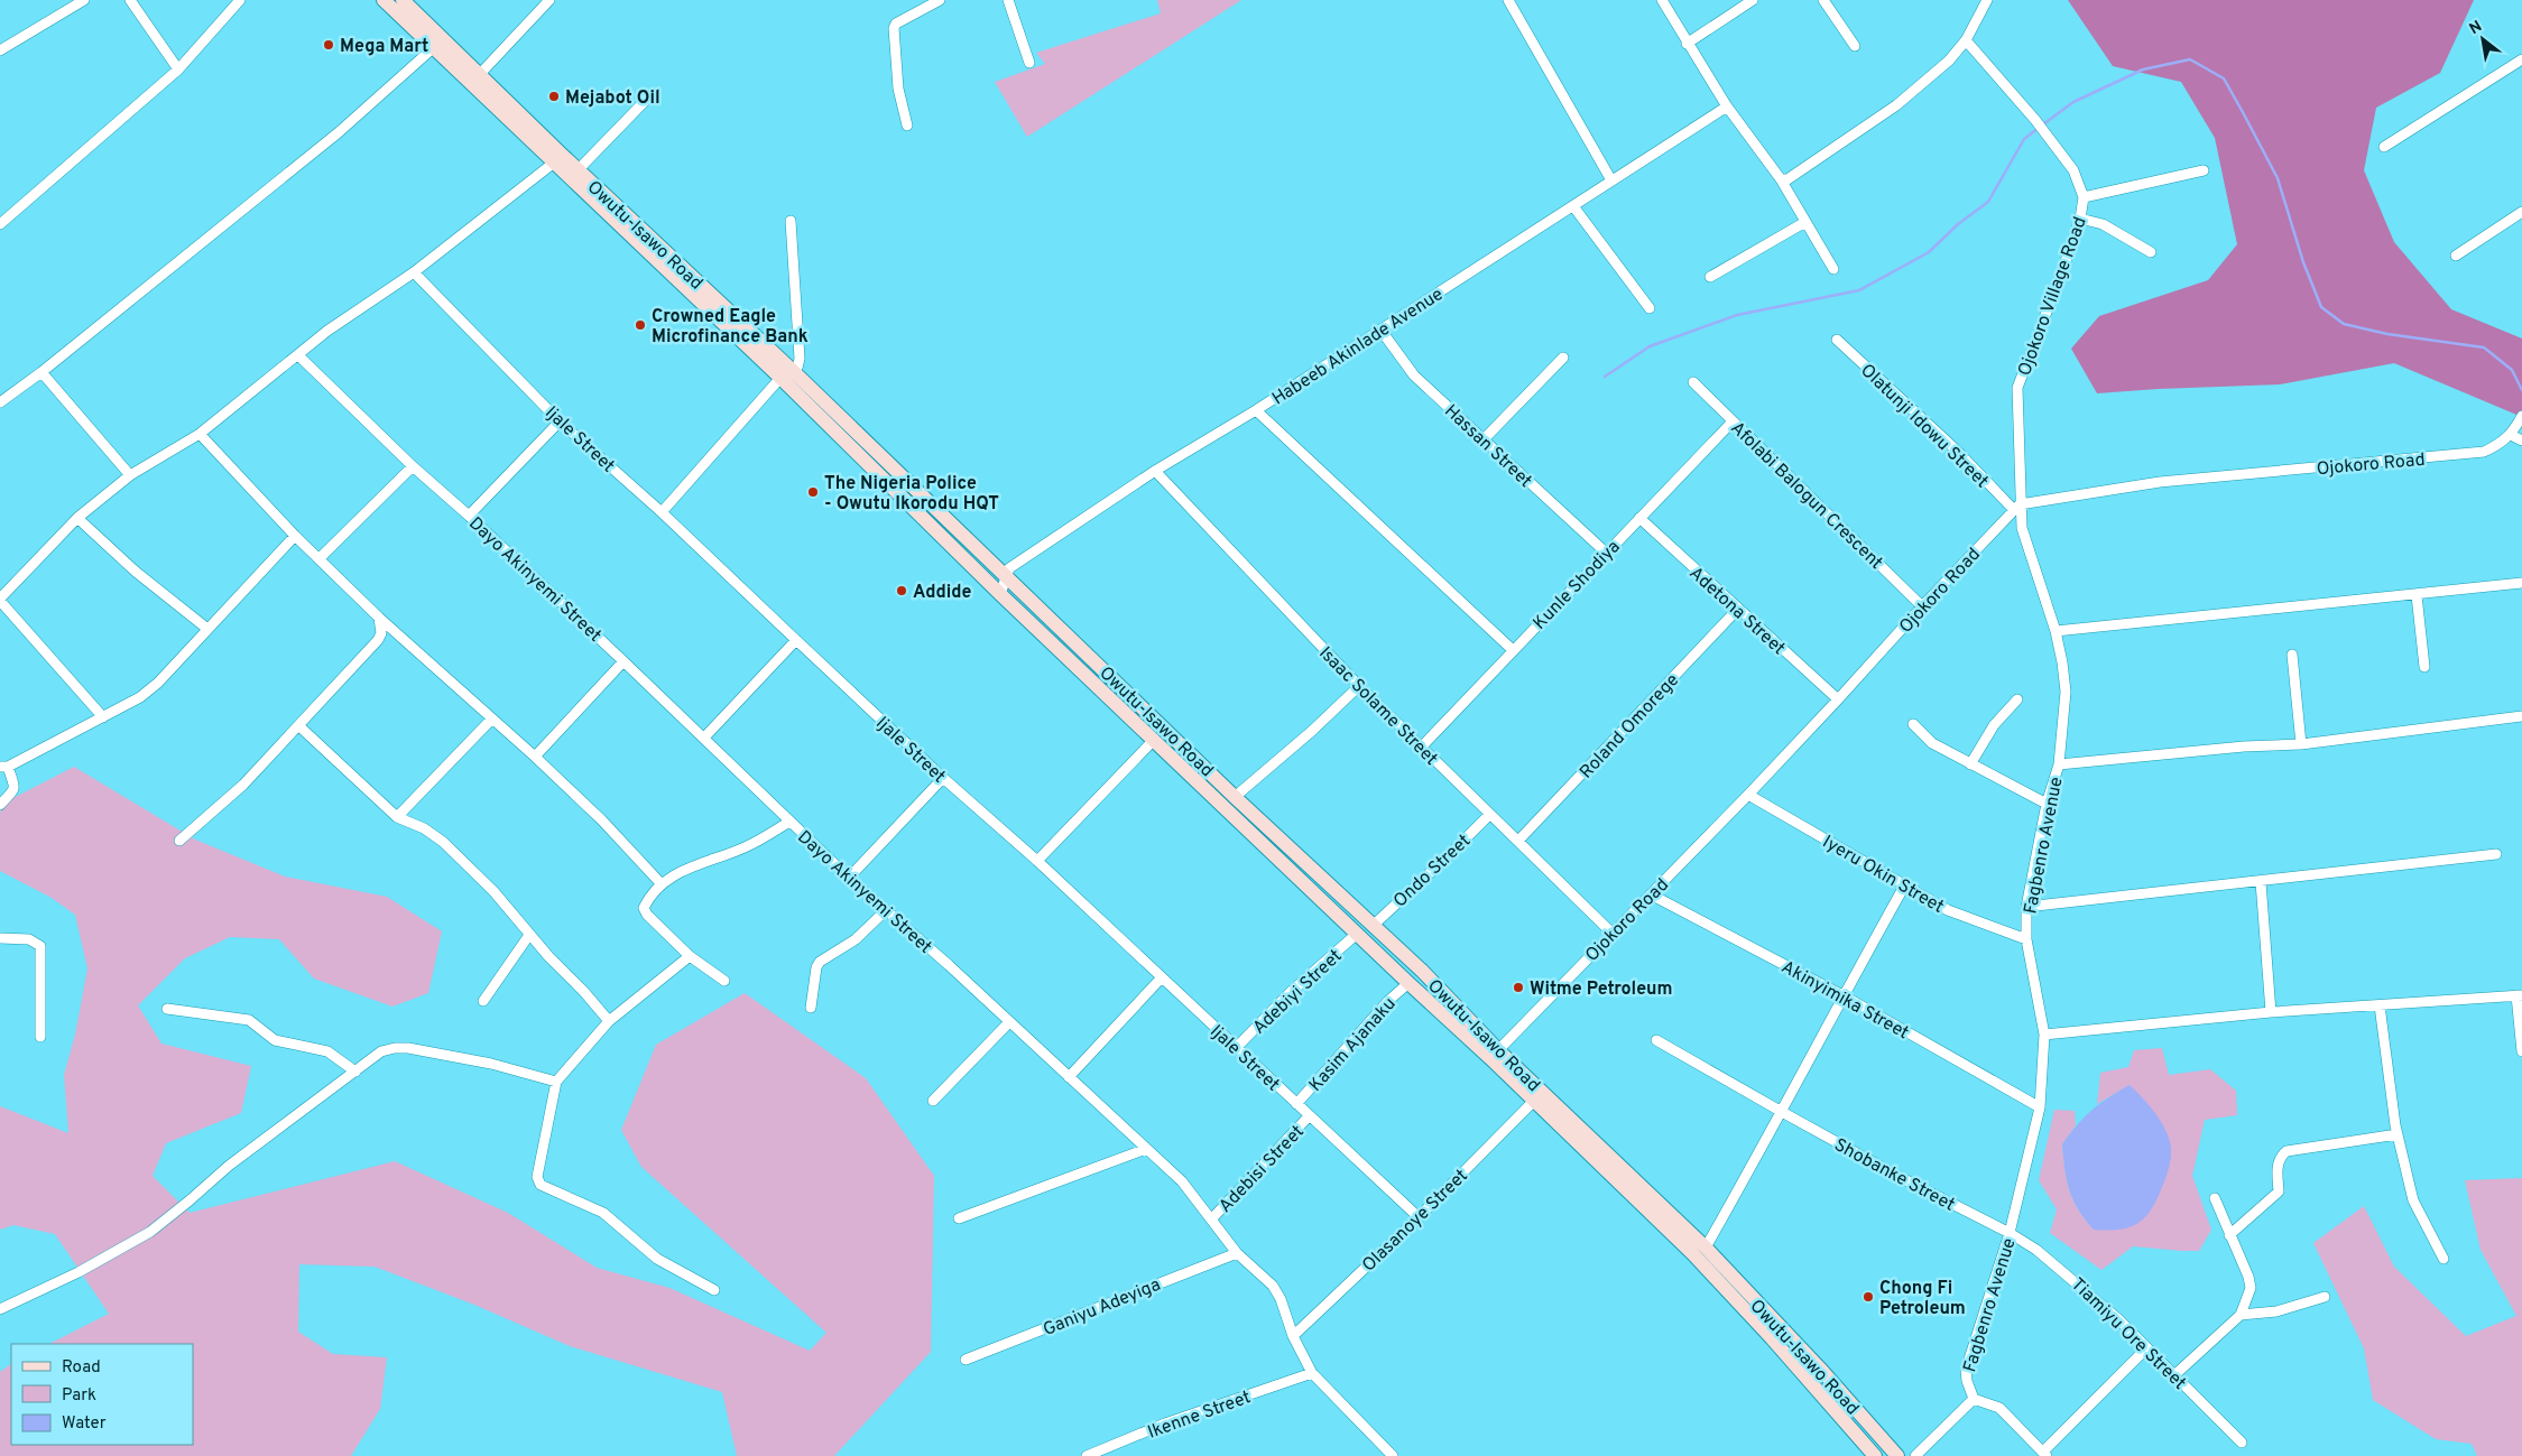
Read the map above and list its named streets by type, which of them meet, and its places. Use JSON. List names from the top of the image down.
{
  "streets": {
    "street": [
      "Owutu-Isawo Road",
      "Ojokoro Village Road",
      "Habeeb Akinlade Avenue",
      "Olatunji Idowu Street",
      "Ijale Street",
      "Hassan Street",
      "Ojokoro Road",
      "Afolabi Balogun Crescent",
      "Dayo Akinyemi Street",
      "Kunle Shodiya",
      "Adetona Street",
      "Isaac Solame Street",
      "Roland Omorege",
      "Fagbenro Avenue",
      "Ondo Street",
      "Iyeru Okin Street",
      "Adebiyi Street",
      "Akinyimika Street",
      "Kasim Ajanaku",
      "Adebisi Street",
      "Shobanke Street",
      "Olasanoye Street",
      "Ganiyu Adeyiga",
      "Tiamiyu Ore Street",
      "Ikenne Street"
    ]
  },
  "crossings": [
    ["Owutu-Isawo Road", "Habeeb Akinlade Avenue"],
    ["Owutu-Isawo Road", "Ojokoro Road"],
    ["Owutu-Isawo Road", "Ondo Street"],
    ["Owutu-Isawo Road", "Adebiyi Street"],
    ["Owutu-Isawo Road", "Kasim Ajanaku"],
    ["Owutu-Isawo Road", "Olasanoye Street"],
    ["Ojokoro Village Road", "Olatunji Idowu Street"],
    ["Ojokoro Village Road", "Ojokoro Road"],
    ["Ojokoro Village Road", "Fagbenro Avenue"],
    ["Habeeb Akinlade Avenue", "Hassan Street"],
    ["Habeeb Akinlade Avenue", "Isaac Solame Street"],
    ["Olatunji Idowu Street", "Ojokoro Road"],
    ["Olatunji Idowu Street", "Fagbenro Avenue"],
    ["Ijale Street", "Adebiyi Street"],
    ["Ijale Street", "Kasim Ajanaku"],
    ["Ijale Street", "Adebisi Street"],
    ["Ijale Street", "Olasanoye Street"],
    ["Hassan Street", "Kunle Shodiya"],
    ["Ojokoro Road", "Afolabi Balogun Crescent"],
    ["Ojokoro Road", "Adetona Street"],
    ["Ojokoro Road", "Isaac Solame Street"],
    ["Ojokoro Road", "Fagbenro Avenue"],
    ["Ojokoro Road", "Iyeru Okin Street"],
    ["Ojokoro Road", "Akinyimika Street"],
    ["Afolabi Balogun Crescent", "Kunle Shodiya"],
    ["Dayo Akinyemi Street", "Adebisi Street"],
    ["Dayo Akinyemi Street", "Olasanoye Street"],
    ["Dayo Akinyemi Street", "Ganiyu Adeyiga"],
    ["Dayo Akinyemi Street", "Ikenne Street"],
    ["Kunle Shodiya", "Adetona Street"],
    ["Kunle Shodiya", "Isaac Solame Street"],
    ["Adetona Street", "Roland Omorege"],
    ["Isaac Solame Street", "Roland Omorege"],
    ["Isaac Solame Street", "Ondo Street"],
    ["Fagbenro Avenue", "Iyeru Okin Street"],
    ["Fagbenro Avenue", "Akinyimika Street"],
    ["Fagbenro Avenue", "Shobanke Street"],
    ["Fagbenro Avenue", "Tiamiyu Ore Street"],
    ["Shobanke Street", "Tiamiyu Ore Street"]
  ],
  "places": [
    "Mega Mart",
    "Mejabot Oil",
    "Crowned Eagle Microfinance Bank",
    "The Nigeria Police - Owutu Ikorodu HQT",
    "Addide",
    "Witme Petroleum",
    "Chong Fi Petroleum"
  ],
  "legend": ["Road", "Park", "Water"],
  "north": "top left"
}
